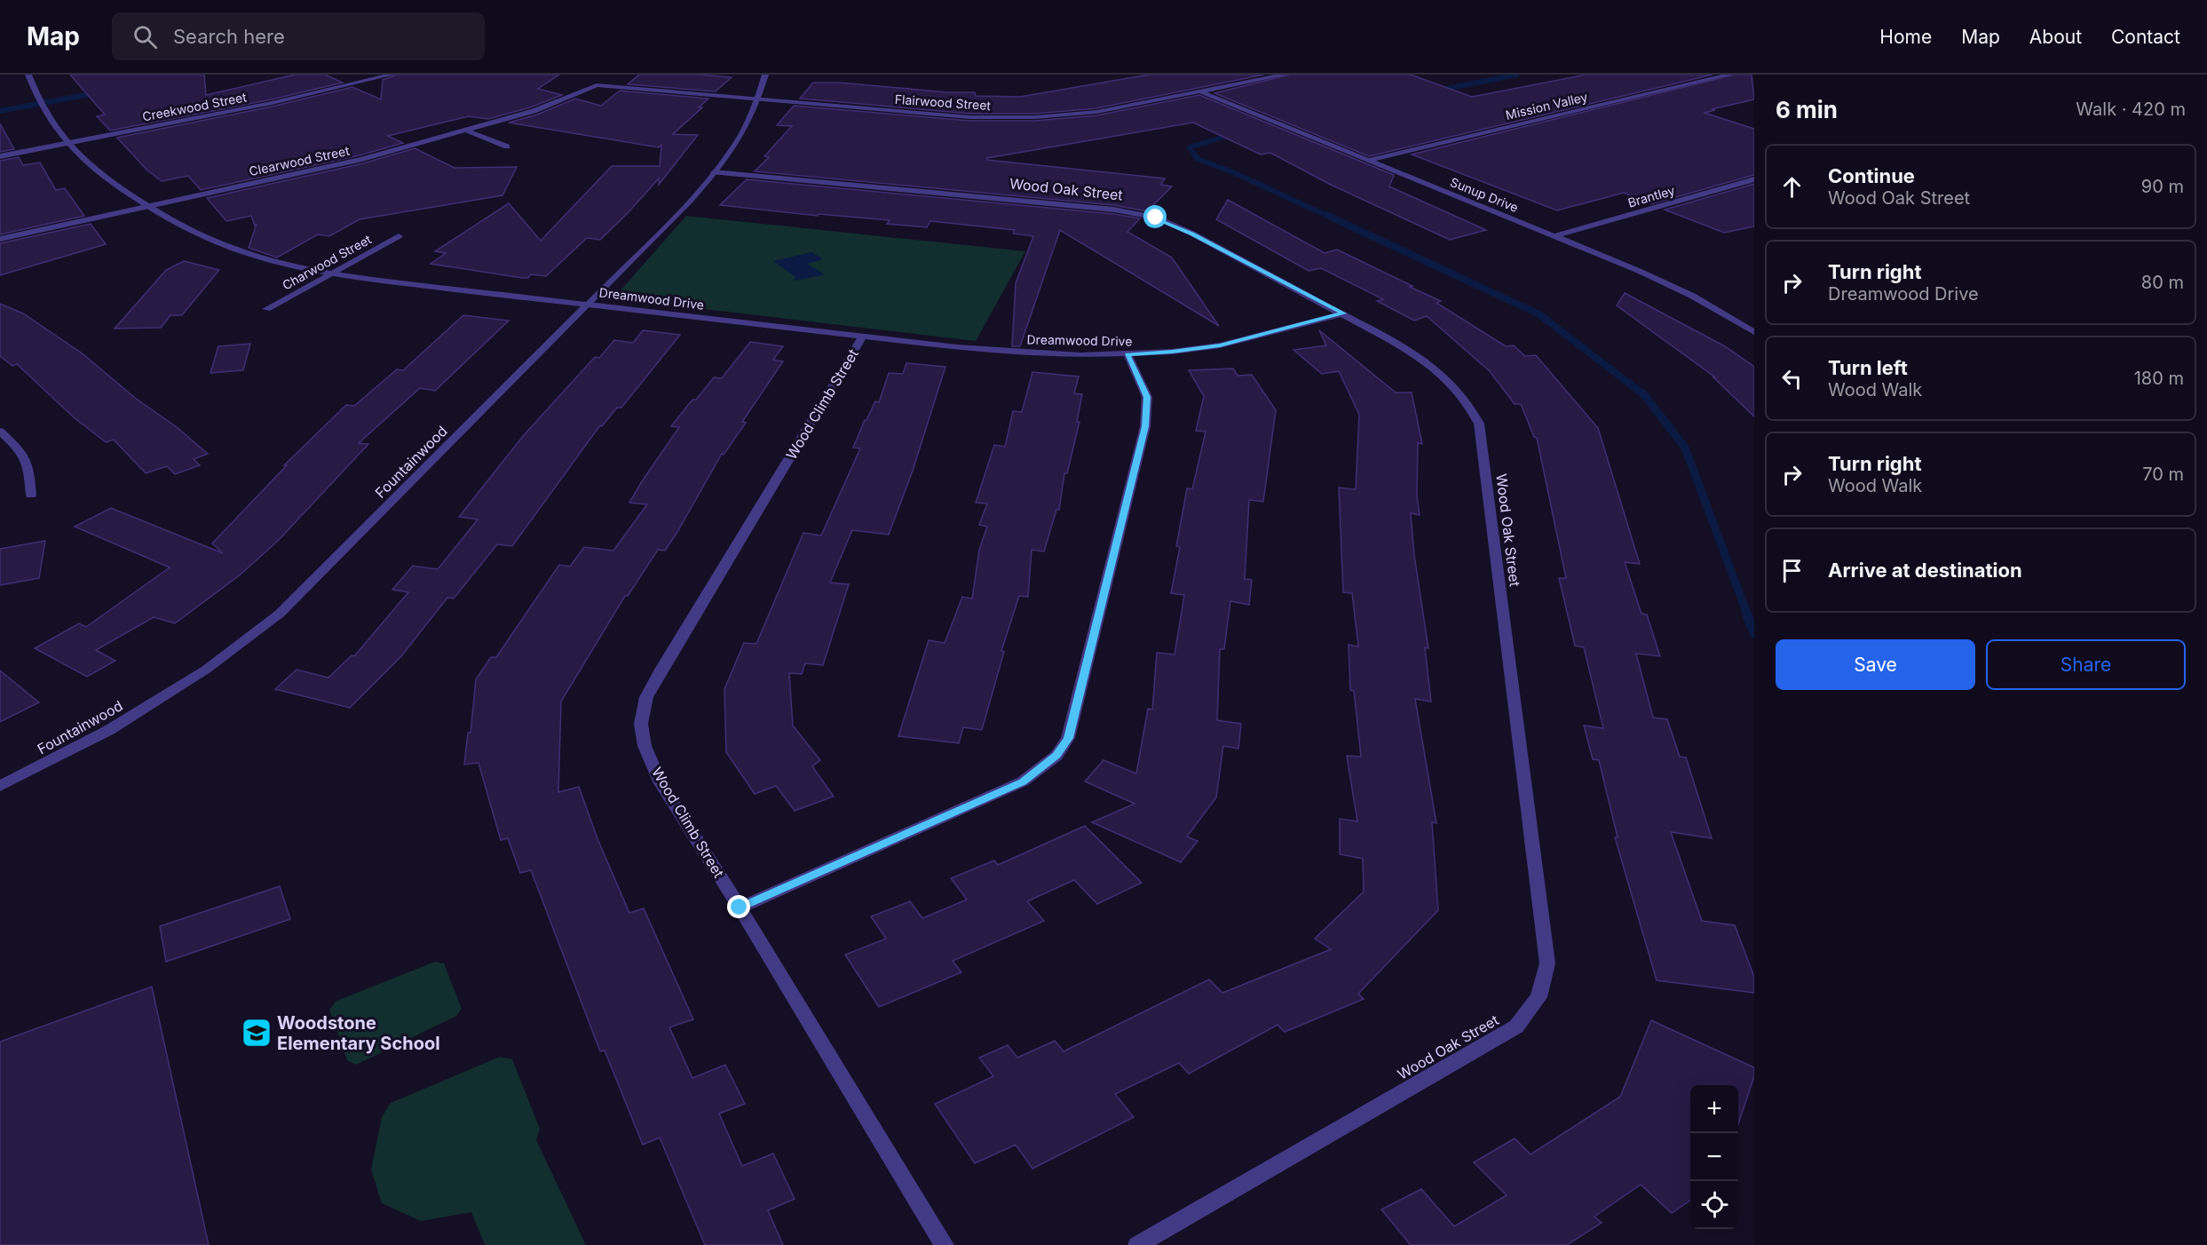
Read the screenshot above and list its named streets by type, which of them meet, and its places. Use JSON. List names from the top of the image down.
{
  "streets": {
    "street": [
      "Flairwood Street",
      "Mission Valley",
      "Creekwood Street",
      "Clearwood Street",
      "Wood Oak Street",
      "Sunup Drive",
      "Brantley",
      "Charwood Street",
      "Dreamwood Drive",
      "Wood Climb Street",
      "Fountainwood"
    ]
  },
  "crossings": [
    ["Flairwood Street", "Clearwood Street"],
    ["Flairwood Street", "Sunup Drive"],
    ["Flairwood Street", "Fountainwood"],
    ["Mission Valley", "Sunup Drive"],
    ["Creekwood Street", "Dreamwood Drive"],
    ["Clearwood Street", "Dreamwood Drive"],
    ["Wood Oak Street", "Dreamwood Drive"],
    ["Wood Oak Street", "Fountainwood"],
    ["Sunup Drive", "Brantley"],
    ["Charwood Street", "Dreamwood Drive"],
    ["Dreamwood Drive", "Wood Climb Street"],
    ["Dreamwood Drive", "Fountainwood"]
  ],
  "places": {
    "school or university": ["Woodstone Elementary School"]
  },
  "page": {
    "header": "Map",
    "search": "Search here",
    "nav": [
      "Home",
      "Map",
      "About",
      "Contact"
    ],
    "heading": ["6 min", "Walk · 420 m"],
    "list": [
      ["Continue", "Wood Oak Street", "90 m"],
      ["Turn right", "Dreamwood Drive", "80 m"],
      ["Turn left", "Wood Walk", "180 m"],
      ["Turn right", "Wood Walk", "70 m"],
      "Arrive at destination"
    ],
    "buttons": ["Save", "Share"],
    "map_buttons": ["+", "−"]
  }
}
